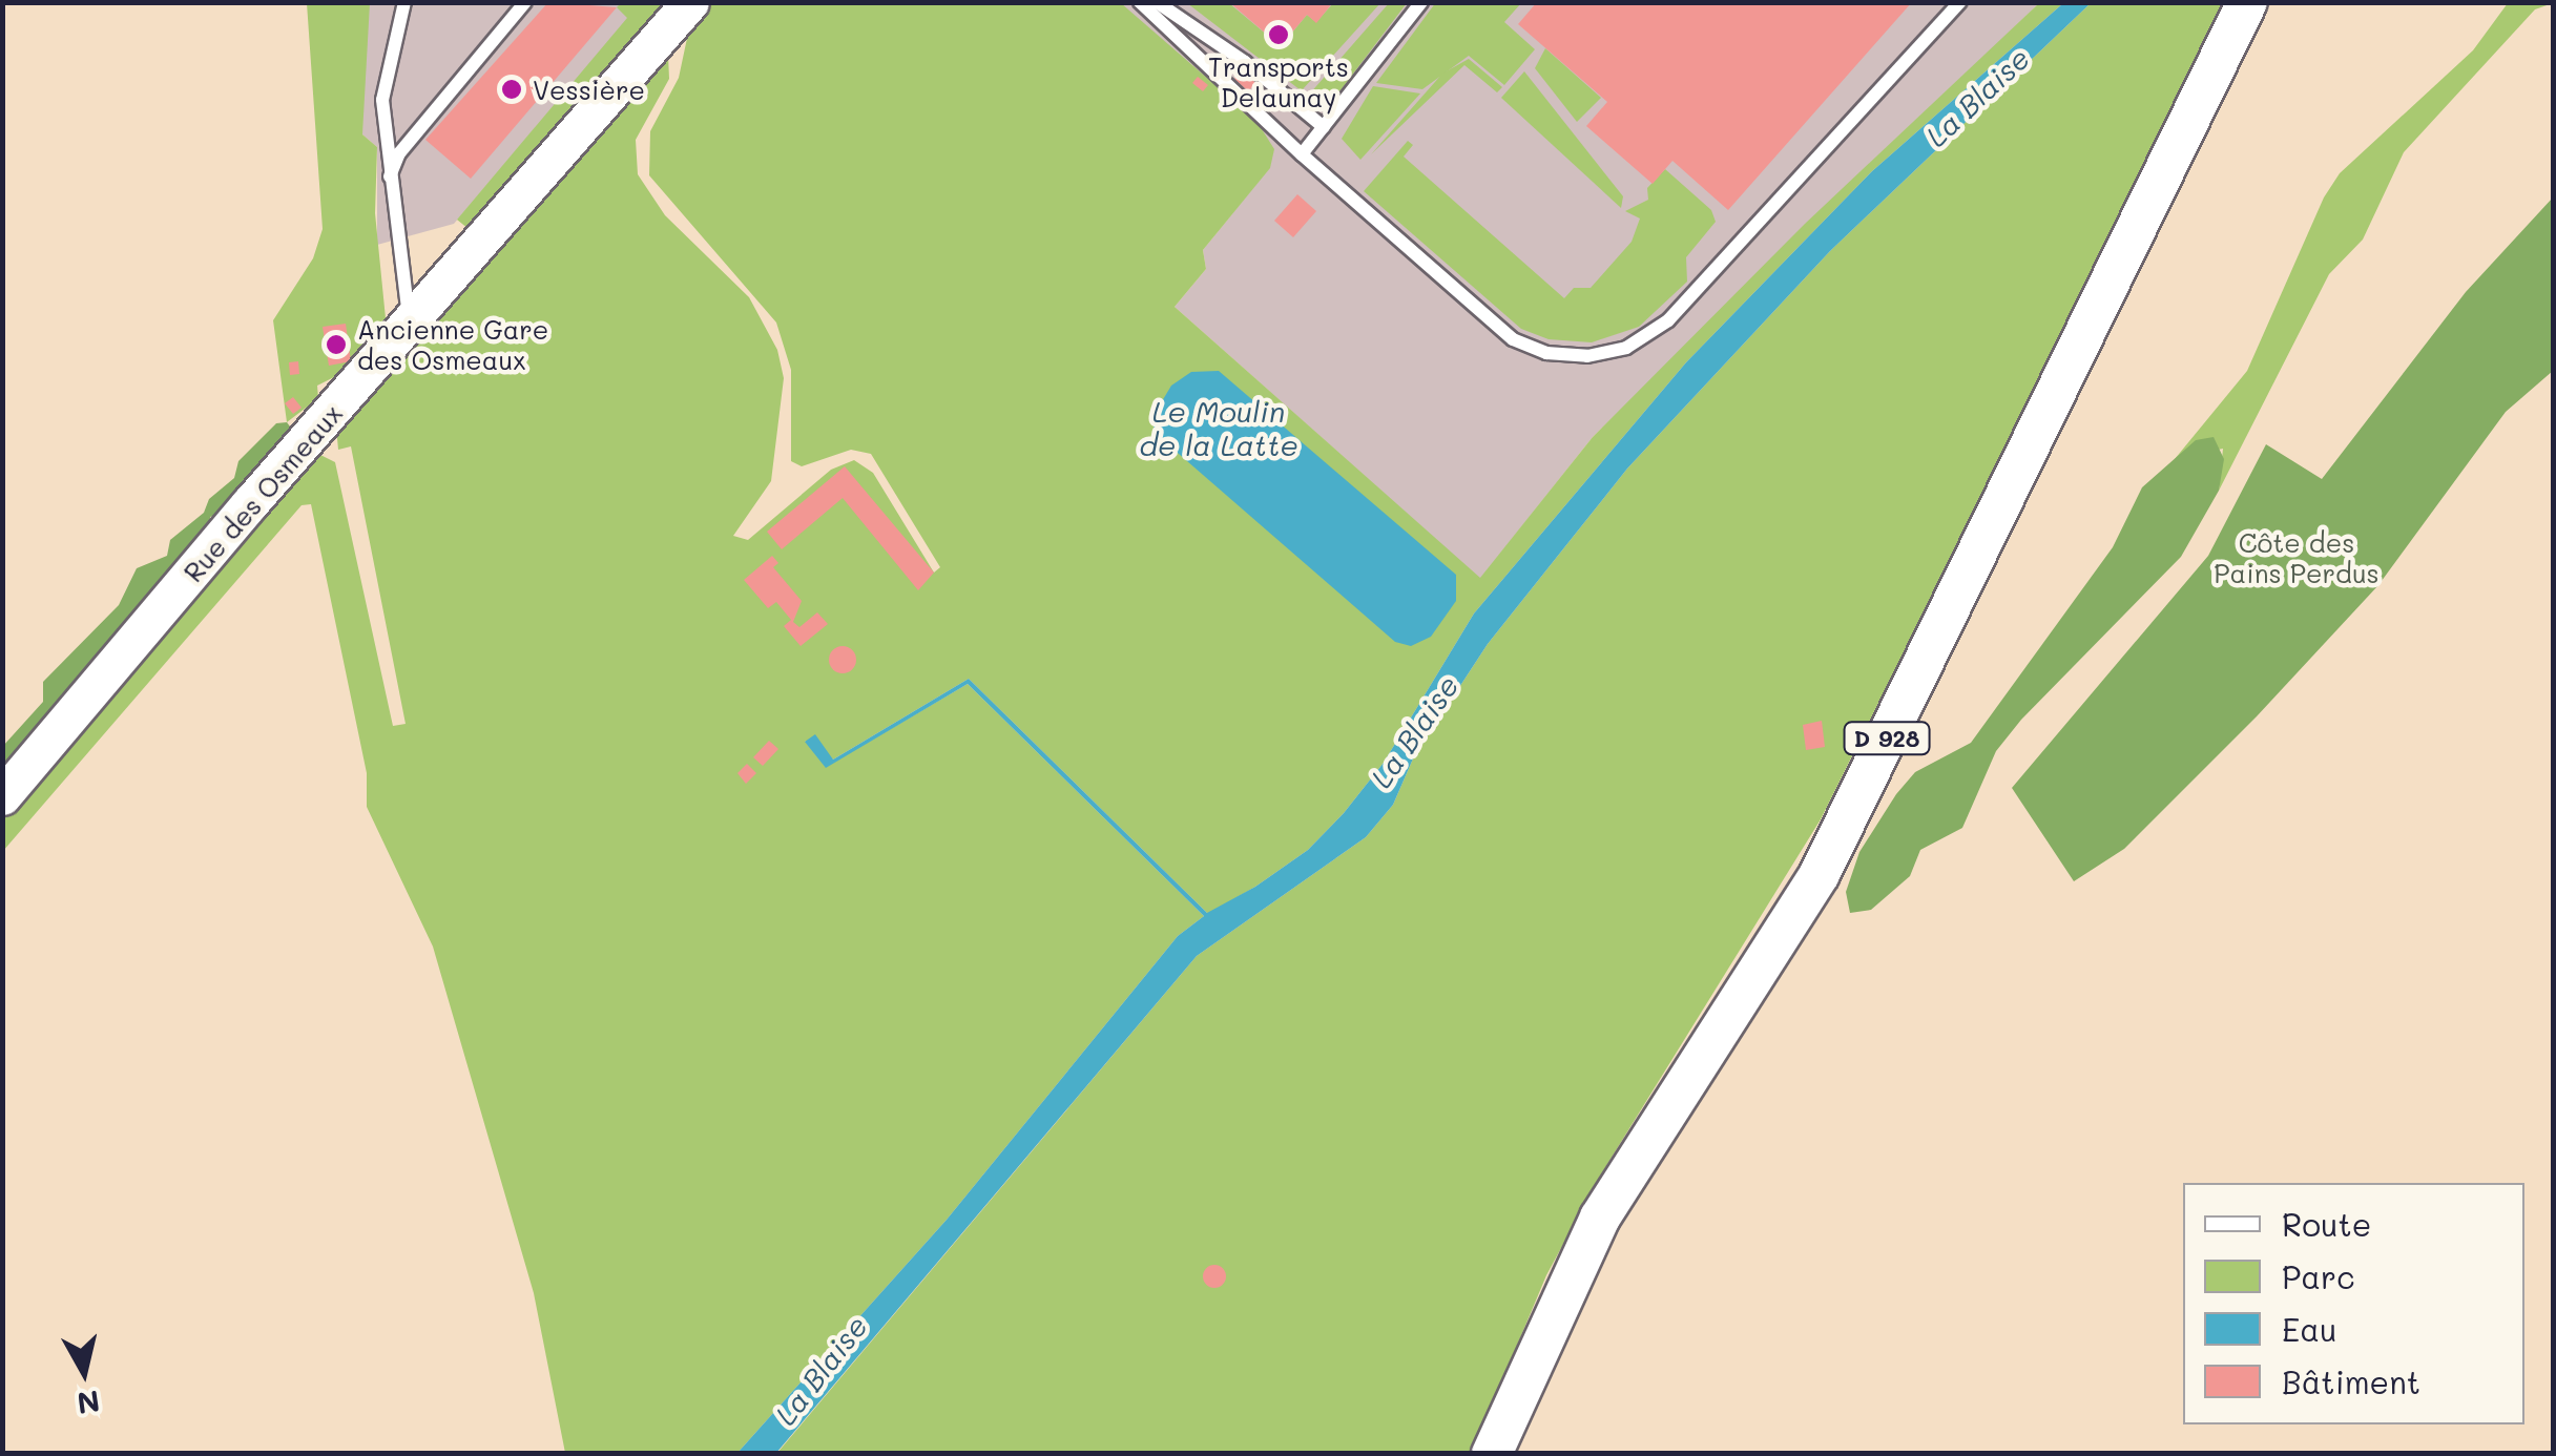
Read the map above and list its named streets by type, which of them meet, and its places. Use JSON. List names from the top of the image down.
{
  "streets": {
    "main road": ["Rue des Osmeaux", "D 928"]
  },
  "water": ["La Blaise", "Le Moulin de la Latte"],
  "parks": ["Côte des Pains Perdus"],
  "places": ["Transports Delaunay", "Vessière", "Ancienne Gare des Osmeaux"],
  "legend": [
    "Route",
    "Parc",
    "Eau",
    "Bâtiment"
  ],
  "north": "bottom"
}
